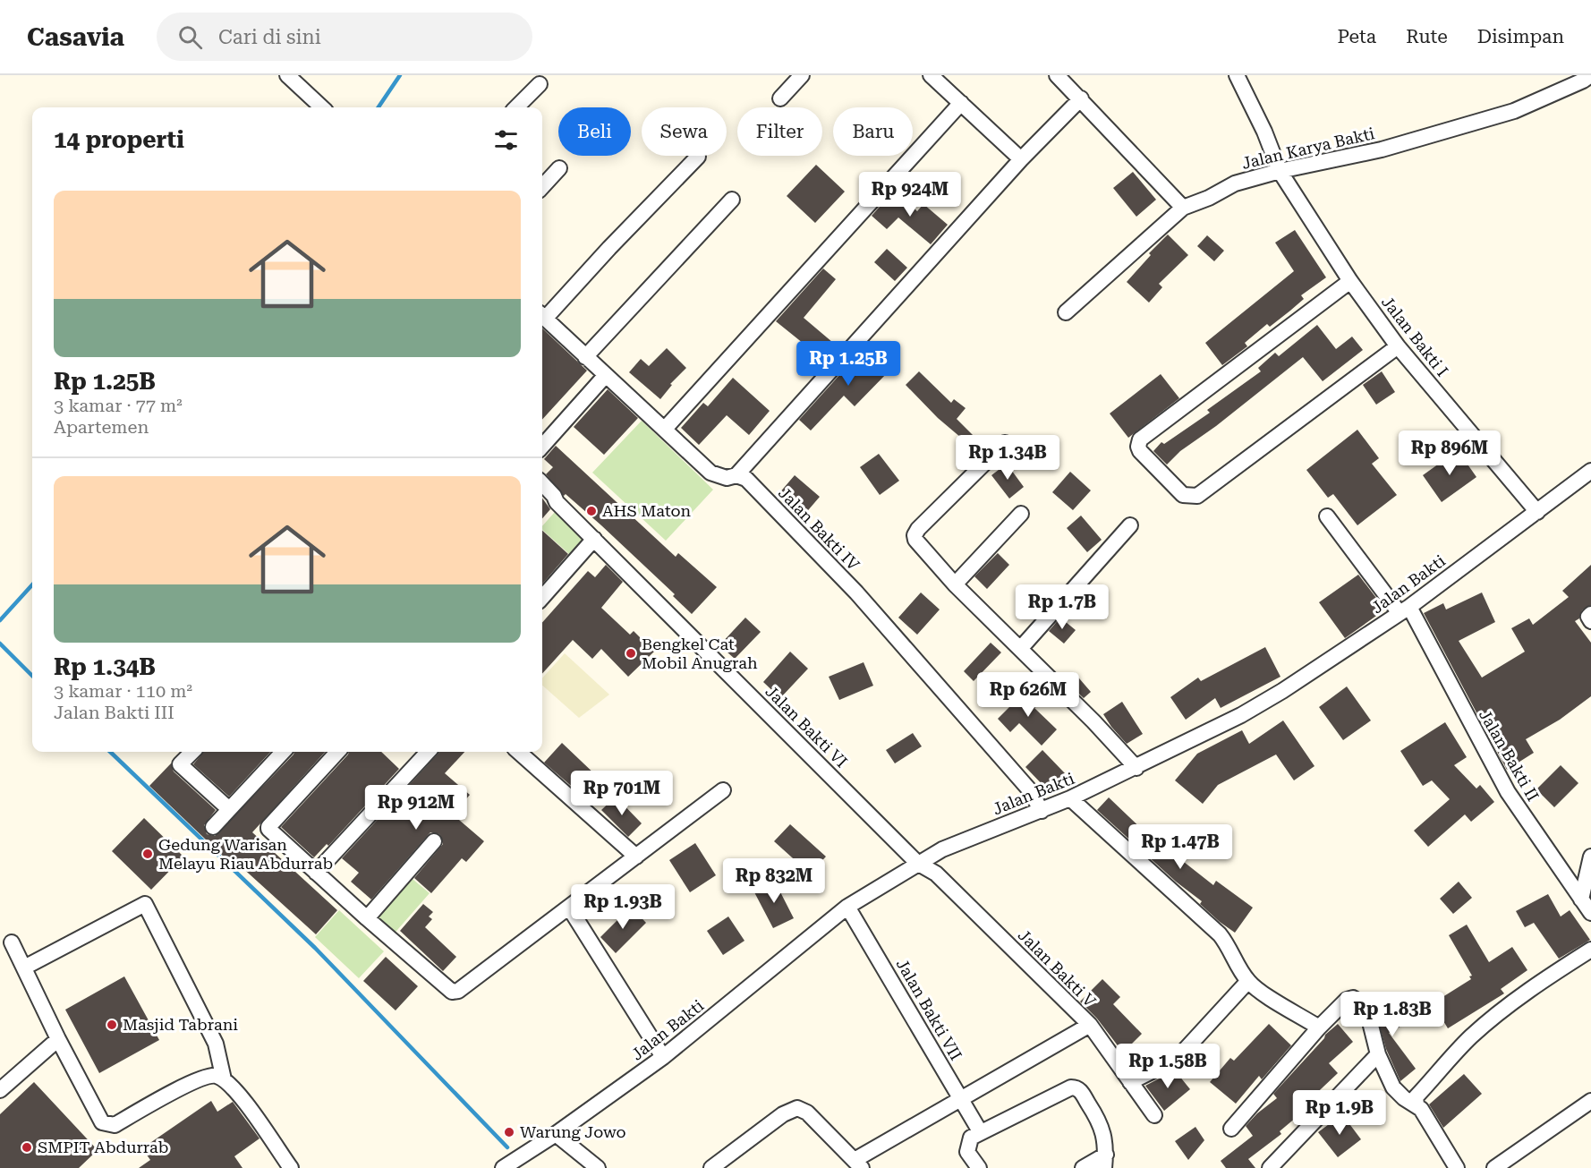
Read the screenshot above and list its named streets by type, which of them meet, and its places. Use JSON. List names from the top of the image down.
{
  "streets": {
    "street": [
      "Jalan Karya Bakti",
      "Jalan Bakti I",
      "Jalan Bakti IV",
      "Jalan Bakti",
      "Jalan Bakti VI",
      "Jalan Bakti II",
      "Jalan Bakti V",
      "Jalan Bakti VII"
    ]
  },
  "crossings": [
    ["Jalan Karya Bakti", "Jalan Bakti I"],
    ["Jalan Bakti I", "Jalan Bakti"],
    ["Jalan Bakti IV", "Jalan Bakti"],
    ["Jalan Bakti", "Jalan Bakti VI"],
    ["Jalan Bakti", "Jalan Bakti II"],
    ["Jalan Bakti", "Jalan Bakti V"],
    ["Jalan Bakti", "Jalan Bakti VII"],
    ["Jalan Bakti VI", "Jalan Bakti V"]
  ],
  "places": [
    "AHS Maton",
    "Bengkel Cat Mobil Anugrah",
    "Gedung Warisan Melayu Riau Abdurrab",
    "Masjid Tabrani",
    "Warung Jowo",
    "SMPIT Abdurrab"
  ],
  "page": {
    "header": "Casavia",
    "search": "Cari di sini",
    "nav": ["Peta", "Rute", "Disimpan"],
    "chip": [
      "Beli",
      "Sewa",
      "Filter",
      "Baru"
    ],
    "heading": "14 properti",
    "price": [
      "Rp 924M",
      "Rp 1.25B",
      "Rp 896M",
      "Rp 1.34B",
      "Rp 1.7B",
      "Rp 626M",
      "Rp 701M",
      "Rp 912M",
      "Rp 1.47B",
      "Rp 832M",
      "Rp 1.93B",
      "Rp 1.83B",
      "Rp 1.58B",
      "Rp 1.9B"
    ],
    "list": [
      {
        "name": "Rp 1.25B",
        "note": "3 kamar · 77 m² · Apartemen"
      },
      {
        "name": "Rp 1.34B",
        "note": "3 kamar · 110 m² · Jalan Bakti III"
      }
    ]
  }
}
